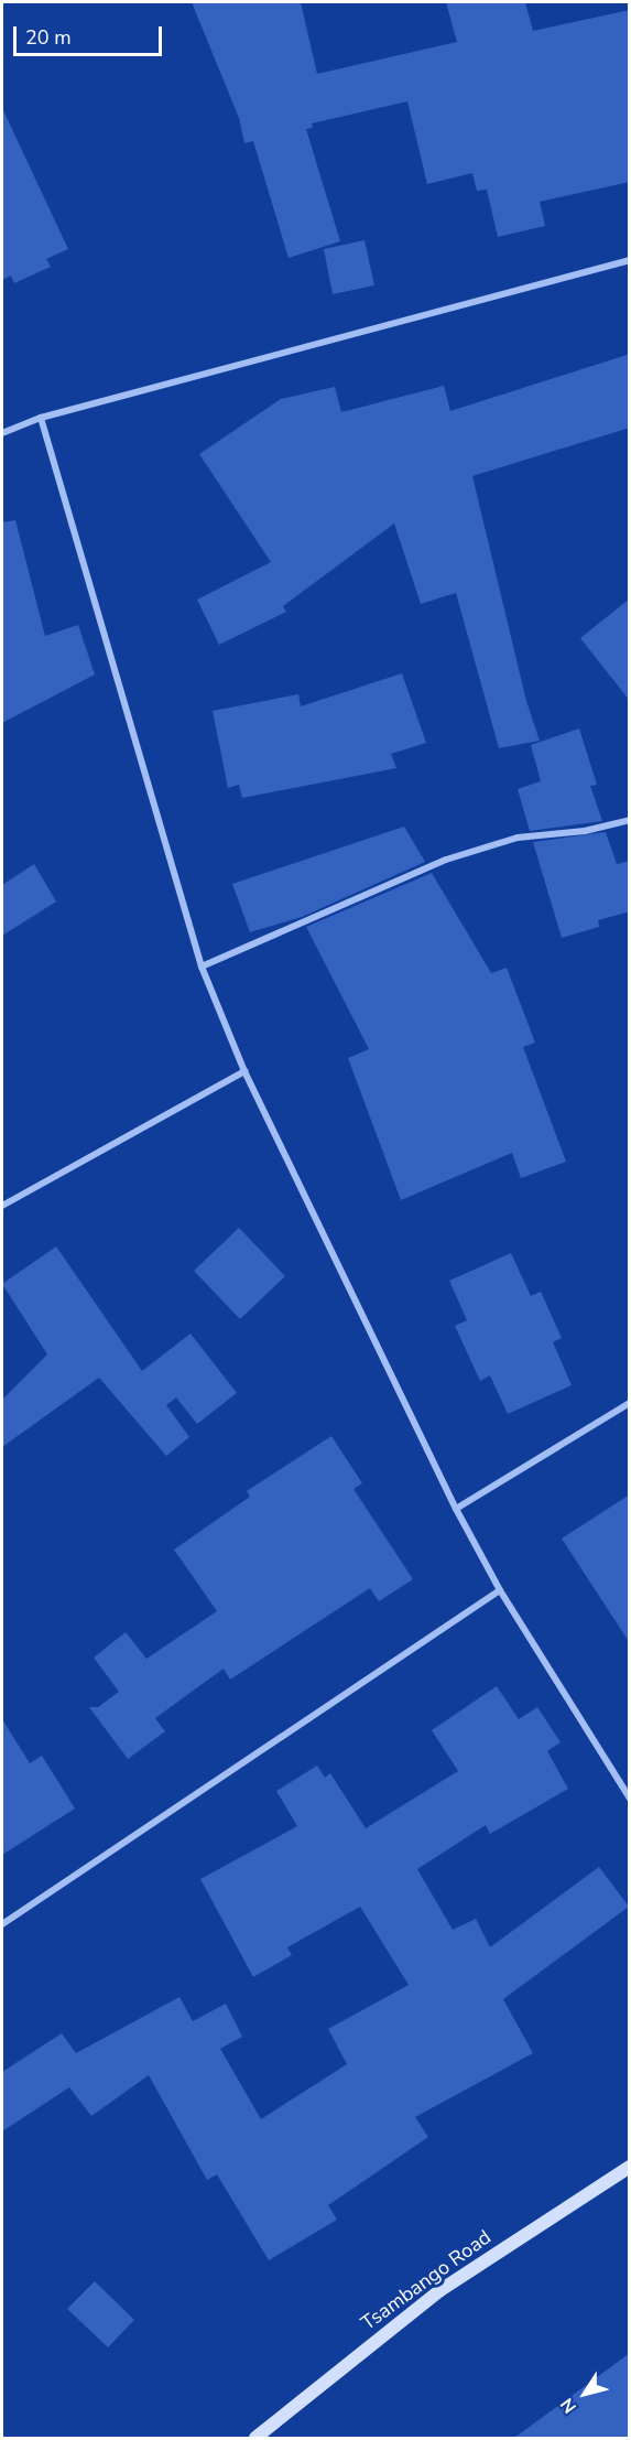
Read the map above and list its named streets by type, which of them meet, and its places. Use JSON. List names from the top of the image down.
{
  "streets": {
    "street": ["Tsambango Road"]
  },
  "scale_bar": "20 m",
  "north": "bottom left"
}
